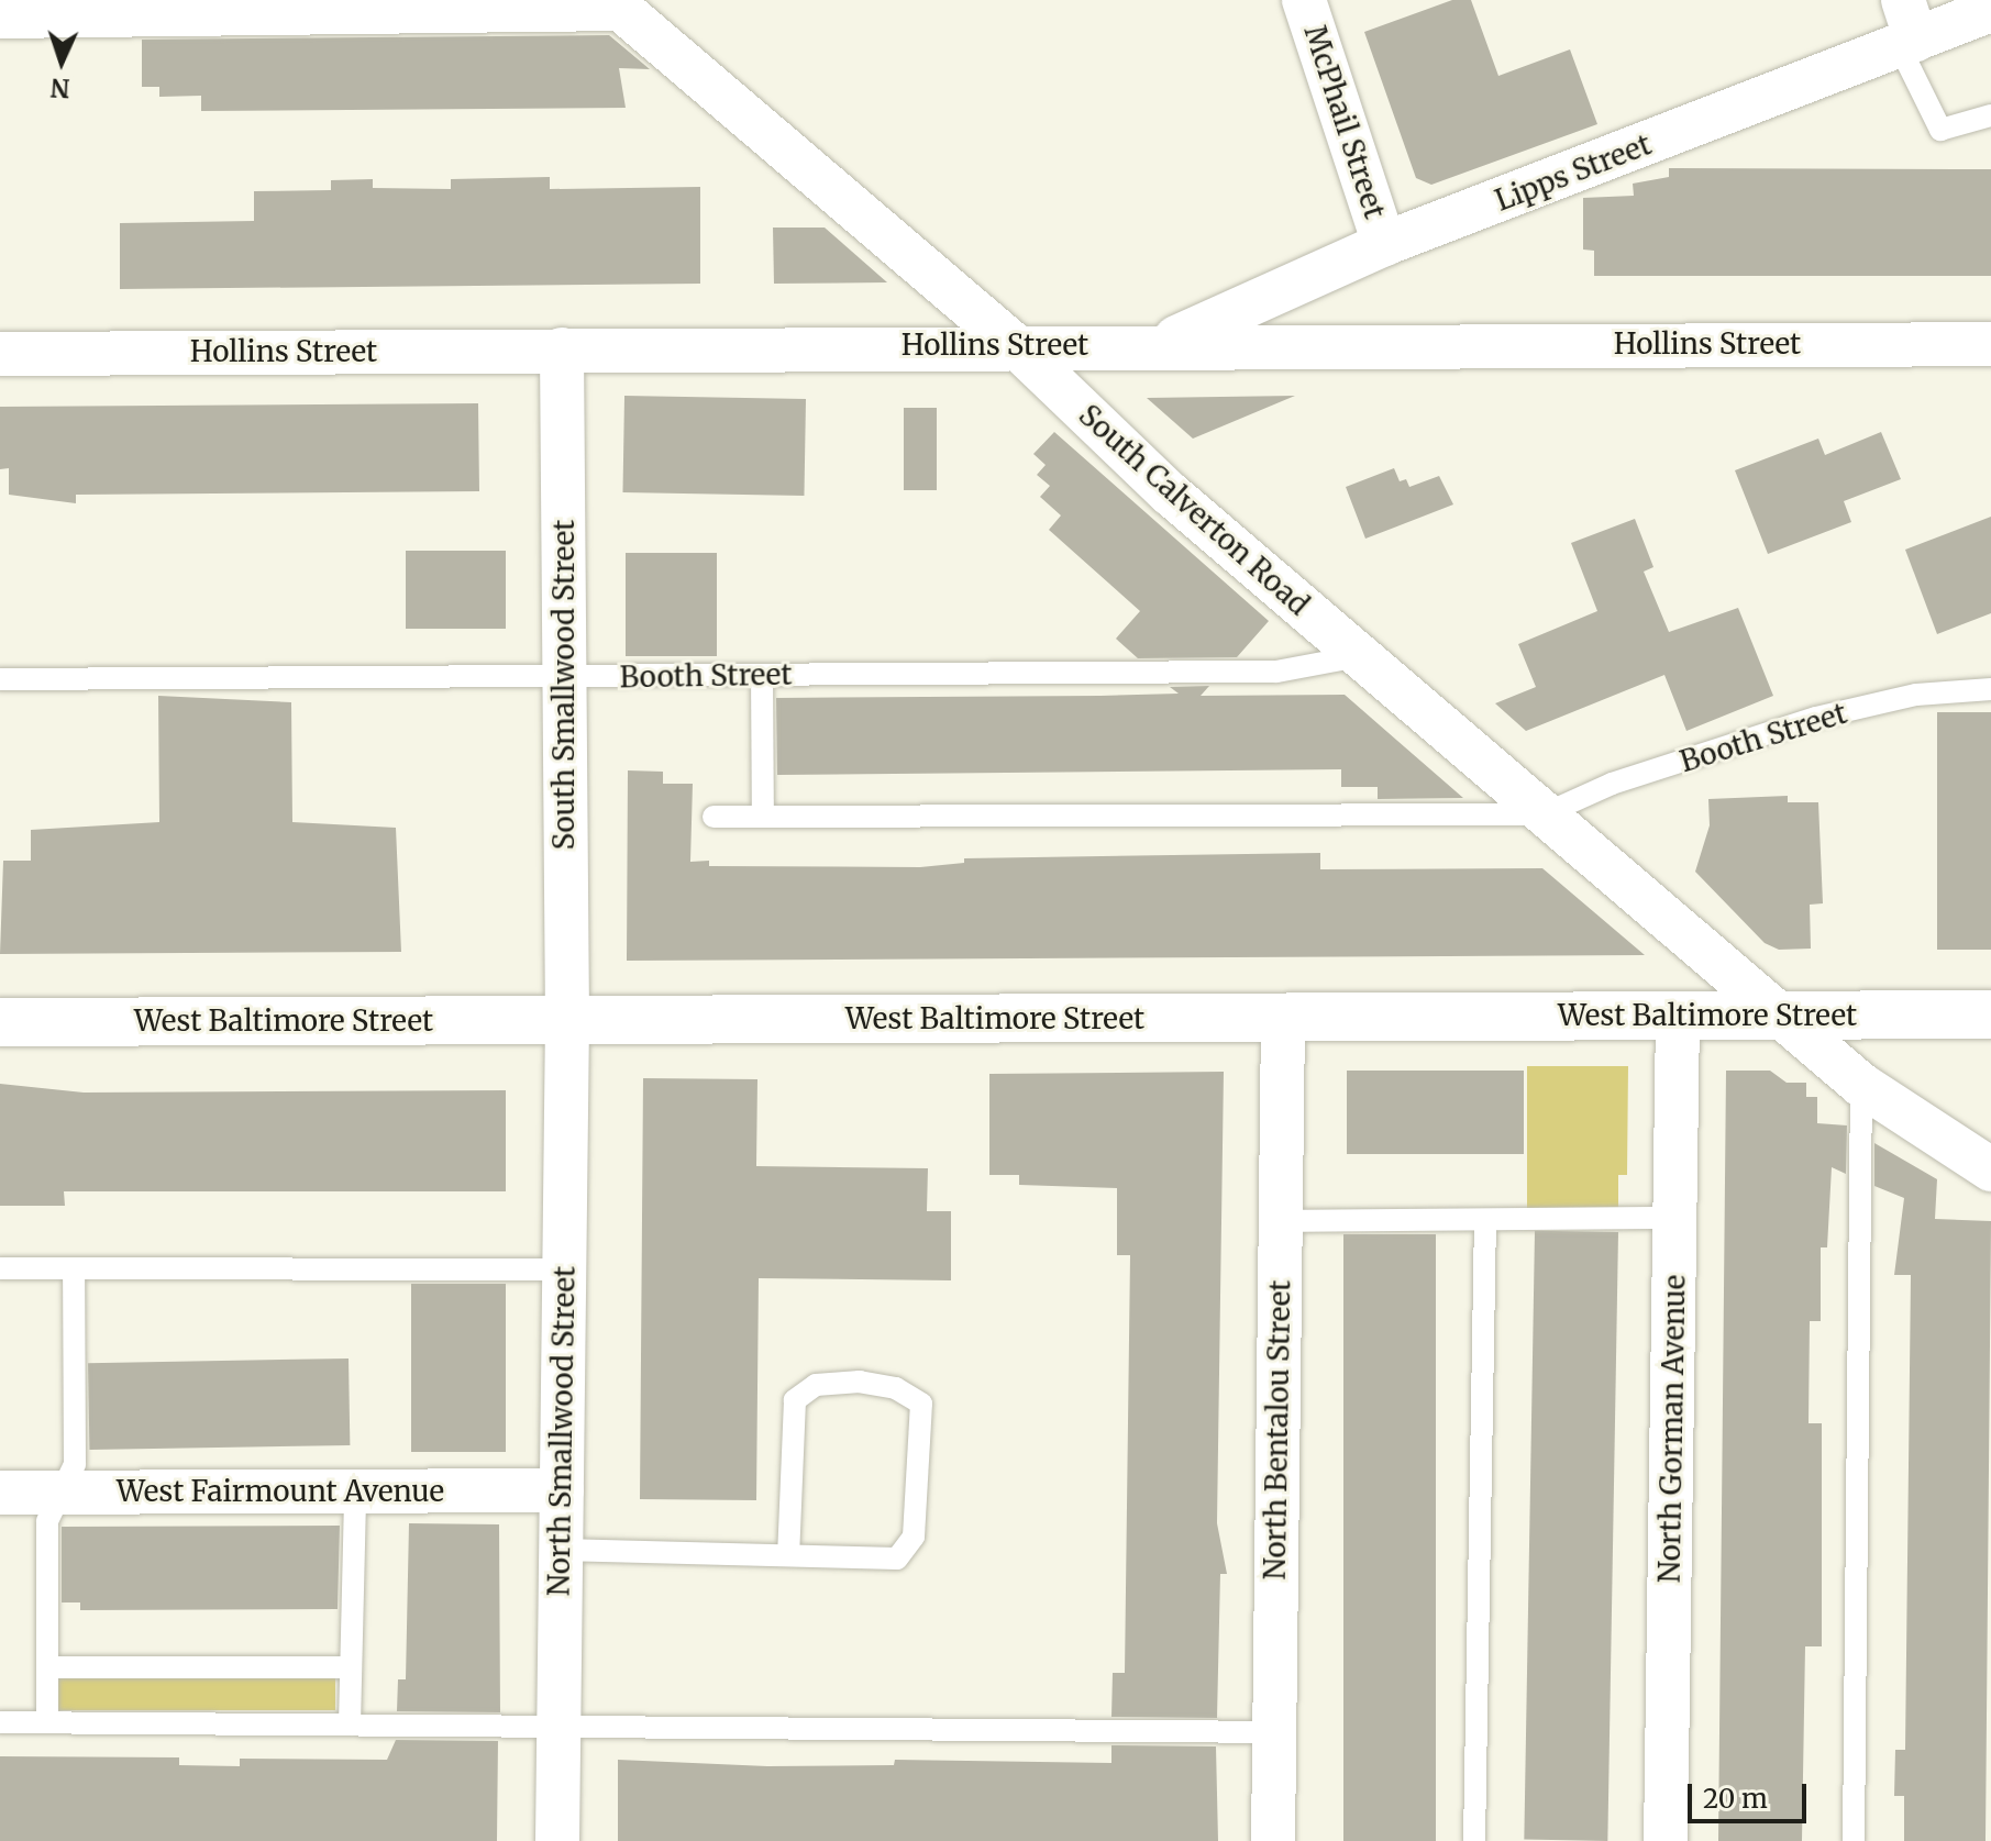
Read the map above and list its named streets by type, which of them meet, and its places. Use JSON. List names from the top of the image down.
{
  "streets": {
    "main road": ["West Baltimore Street"],
    "street": [
      "McPhail Street",
      "Lipps Street",
      "Hollins Street",
      "South Calverton Road",
      "South Smallwood Street",
      "North Gorman Avenue",
      "North Bentalou Street",
      "North Smallwood Street",
      "West Fairmount Avenue"
    ],
    "lane": ["Booth Street"]
  },
  "crossings": [
    ["McPhail Street", "Lipps Street"],
    ["Lipps Street", "Hollins Street"],
    ["Hollins Street", "South Calverton Road"],
    ["Hollins Street", "South Smallwood Street"],
    ["South Calverton Road", "Booth Street"],
    ["South Calverton Road", "West Baltimore Street"],
    ["Booth Street", "South Smallwood Street"],
    ["South Smallwood Street", "West Baltimore Street"],
    ["South Smallwood Street", "North Smallwood Street"],
    ["West Baltimore Street", "North Gorman Avenue"],
    ["West Baltimore Street", "North Bentalou Street"],
    ["West Baltimore Street", "North Smallwood Street"],
    ["North Smallwood Street", "West Fairmount Avenue"]
  ],
  "scale_bar": "20 m",
  "north": "bottom"
}
